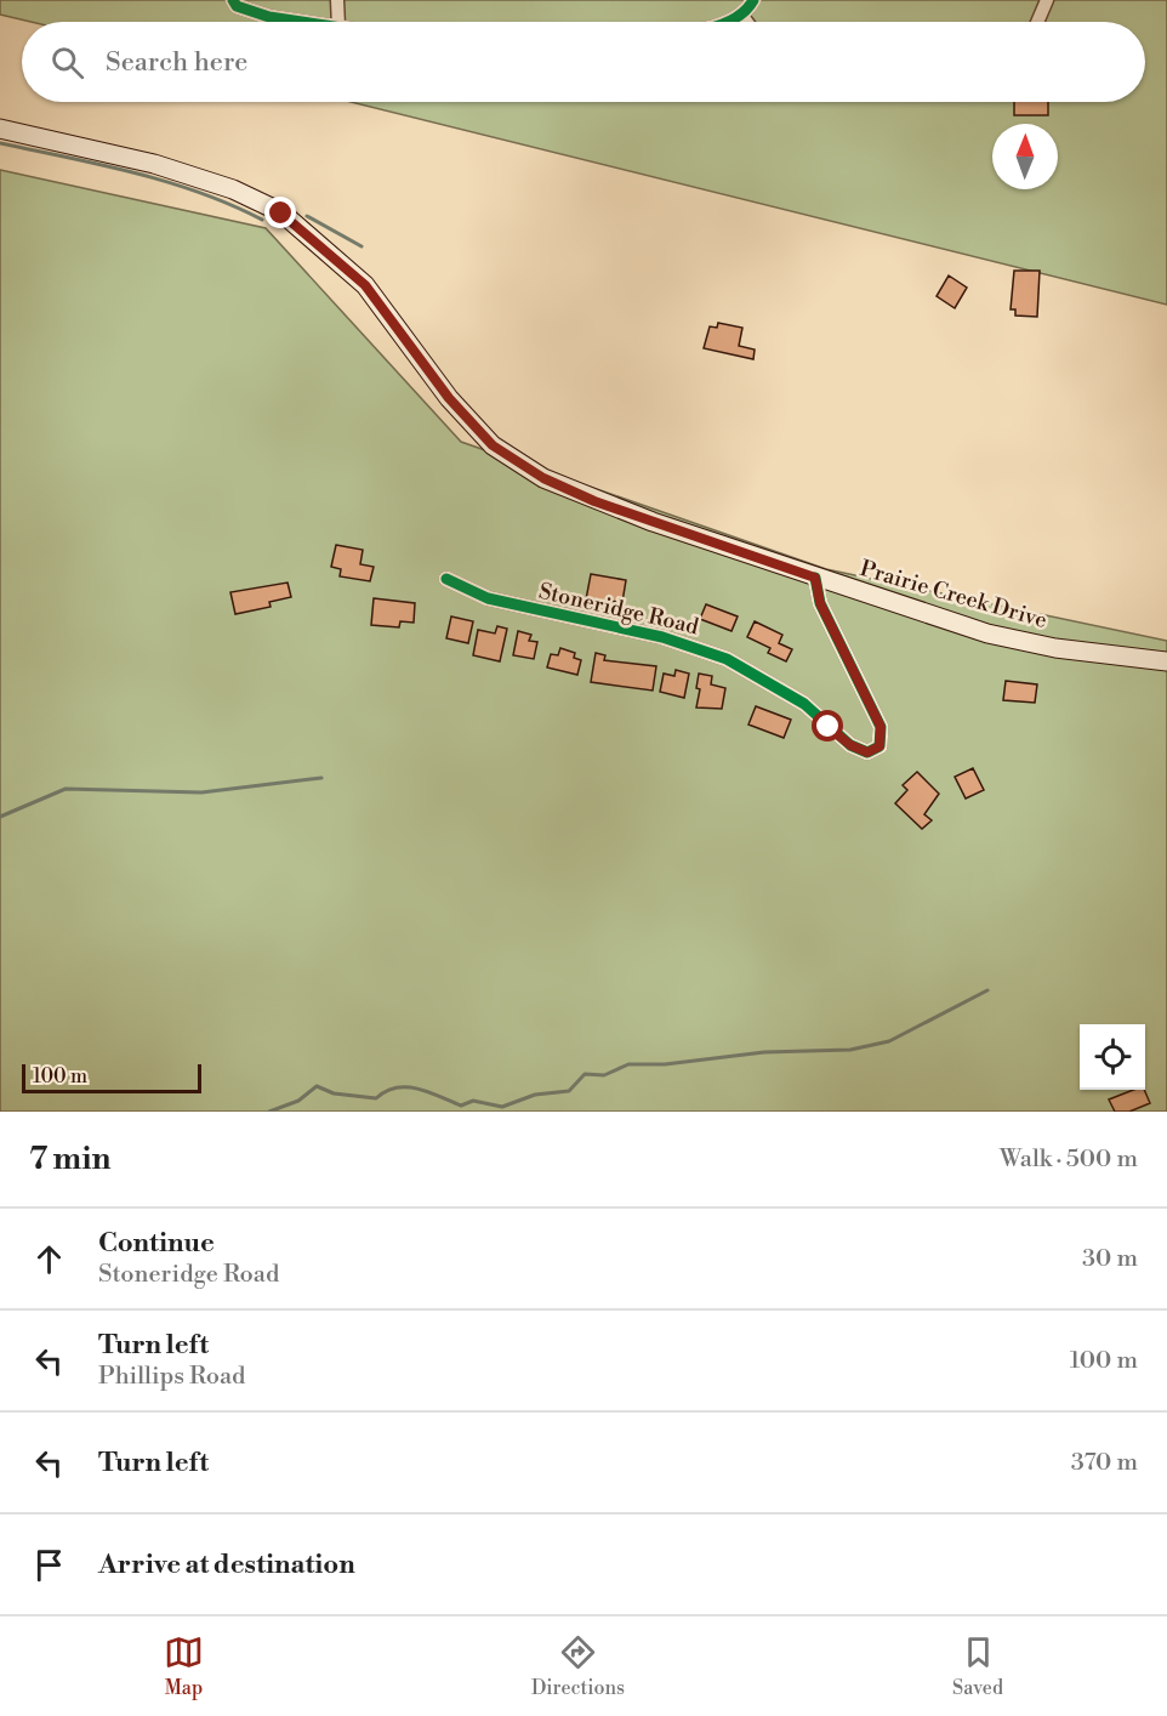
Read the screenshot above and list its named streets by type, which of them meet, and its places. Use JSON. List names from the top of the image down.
{
  "streets": {
    "main road": ["Prairie Creek Drive"],
    "street": ["Stoneridge Road"]
  },
  "crossings": [
    ["Prairie Creek Drive", "Stoneridge Road"]
  ],
  "scale_bar": "100 m",
  "north": "top",
  "page": {
    "search": "Search here",
    "scale": "100 m",
    "heading": ["7 min", "Walk · 500 m"],
    "list": [
      ["Continue", "Stoneridge Road", "30 m"],
      ["Turn left", "Phillips Road", "100 m"],
      ["Turn left", "370 m"],
      "Arrive at destination"
    ],
    "nav": ["Map", "Directions", "Saved"]
  }
}
